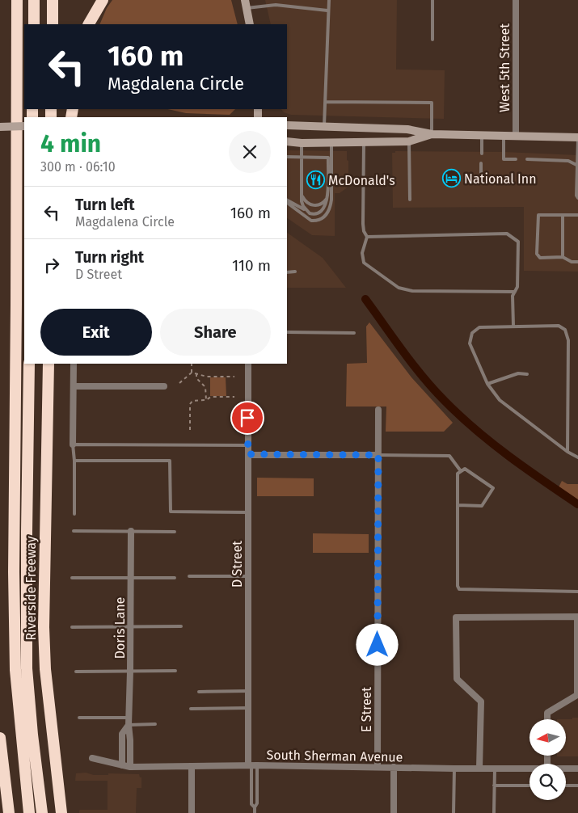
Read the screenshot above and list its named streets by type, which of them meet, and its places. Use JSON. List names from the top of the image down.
{
  "streets": {
    "highway": ["Riverside Freeway"],
    "street": [
      "West 5th Street",
      "D Street",
      "Doris Lane",
      "E Street",
      "South Sherman Avenue"
    ]
  },
  "crossings": [
    ["D Street", "South Sherman Avenue"],
    ["Doris Lane", "South Sherman Avenue"],
    ["E Street", "South Sherman Avenue"]
  ],
  "places": {
    "hotel": ["National Inn"],
    "restaurant": ["McDonald's"]
  },
  "north": "left",
  "page": {
    "turn": ["160 m", "Magdalena Circle"],
    "heading": ["4 min", "300 m · 06:10"],
    "list": [
      {
        "name": "Turn left",
        "note": "Magdalena Circle",
        "value": "160 m"
      },
      {
        "name": "Turn right",
        "note": "D Street",
        "value": "110 m"
      }
    ],
    "buttons": ["Exit", "Share"]
  }
}
